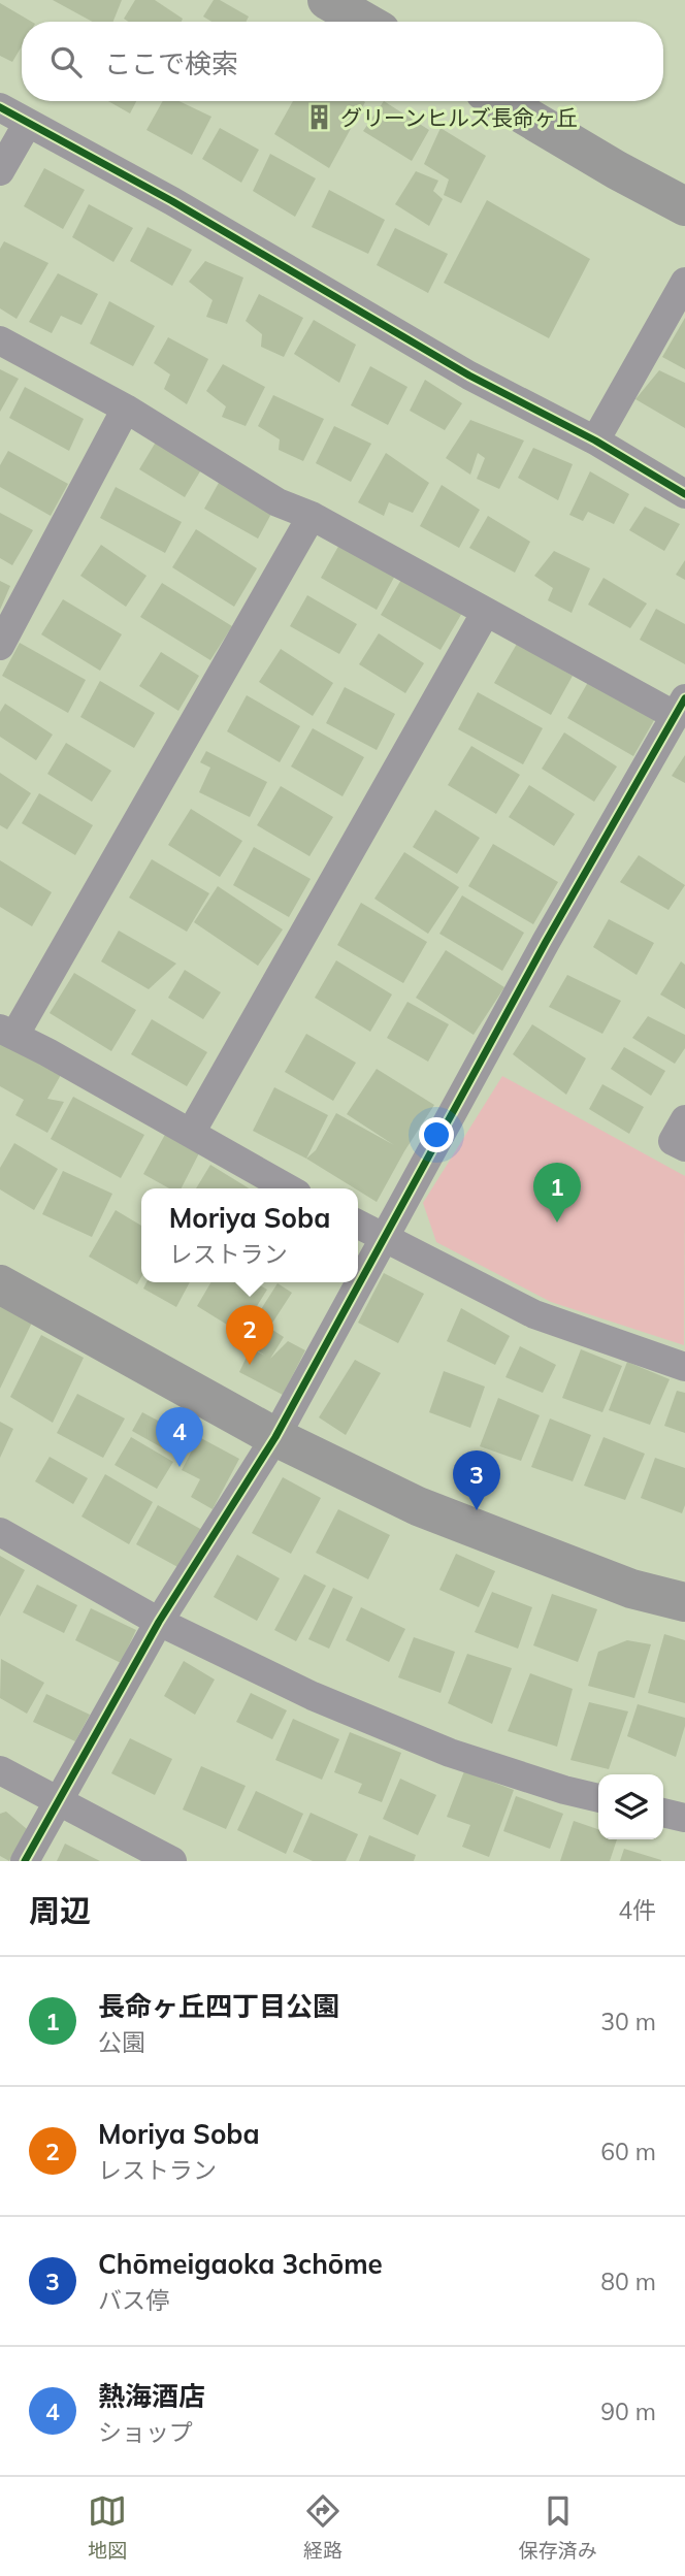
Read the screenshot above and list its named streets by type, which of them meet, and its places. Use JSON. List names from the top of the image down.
{
  "places": {
    "building": ["グリーンヒルズ長命ヶ丘"]
  },
  "page": {
    "search": "ここで検索",
    "pins": [
      "1",
      "2",
      "4",
      "3"
    ],
    "popup": ["Moriya Soba", "レストラン"],
    "heading": ["周辺", "4件"],
    "list": [
      {
        "mark": "1",
        "name": "長命ヶ丘四丁目公園",
        "note": "公園",
        "value": "30 m"
      },
      {
        "mark": "2",
        "name": "Moriya Soba",
        "note": "レストラン",
        "value": "60 m"
      },
      {
        "mark": "3",
        "name": "Chōmeigaoka 3chōme",
        "note": "バス停",
        "value": "80 m"
      },
      {
        "mark": "4",
        "name": "熱海酒店",
        "note": "ショップ",
        "value": "90 m"
      }
    ],
    "nav": ["地図", "経路", "保存済み"]
  }
}
